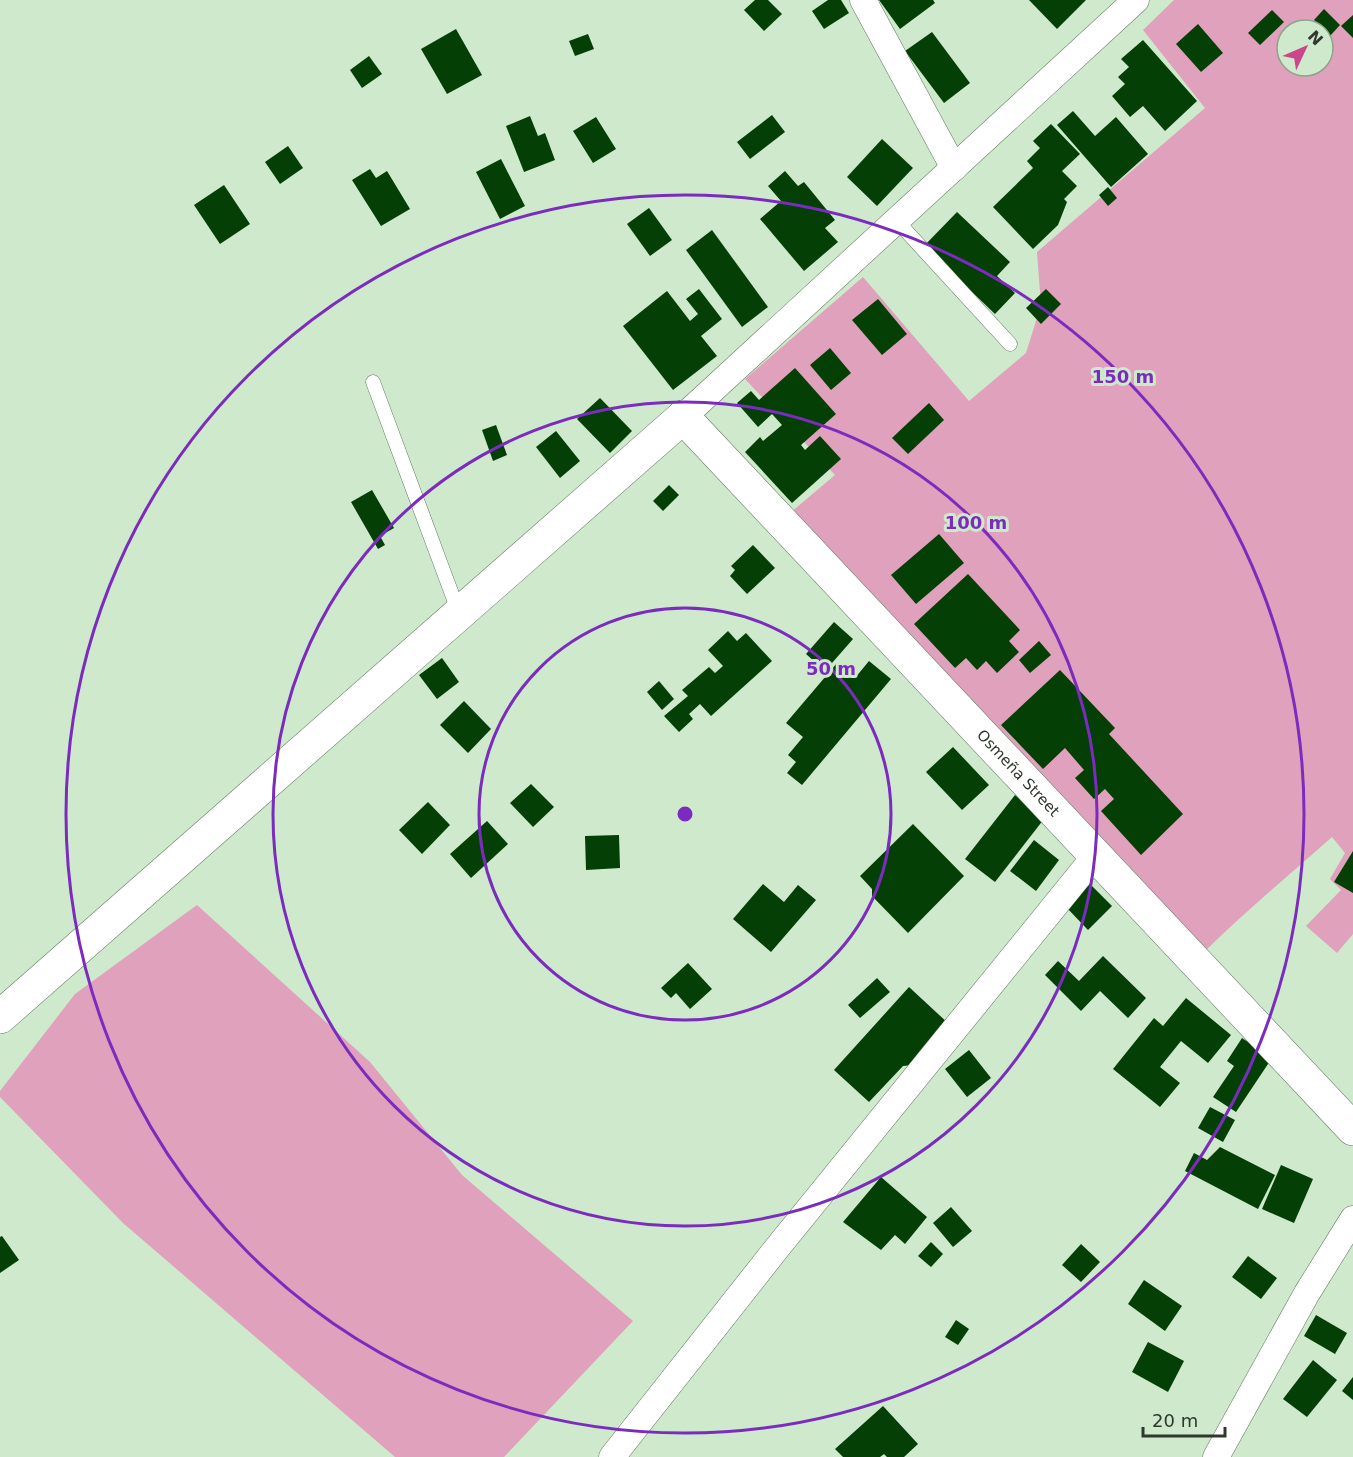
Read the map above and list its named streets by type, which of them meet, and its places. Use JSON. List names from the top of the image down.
{
  "streets": {
    "main road": ["Osmeña Street"]
  },
  "scale_bar": "20 m",
  "north": "top right",
  "rings": ["150 m", "100 m", "50 m"]
}
